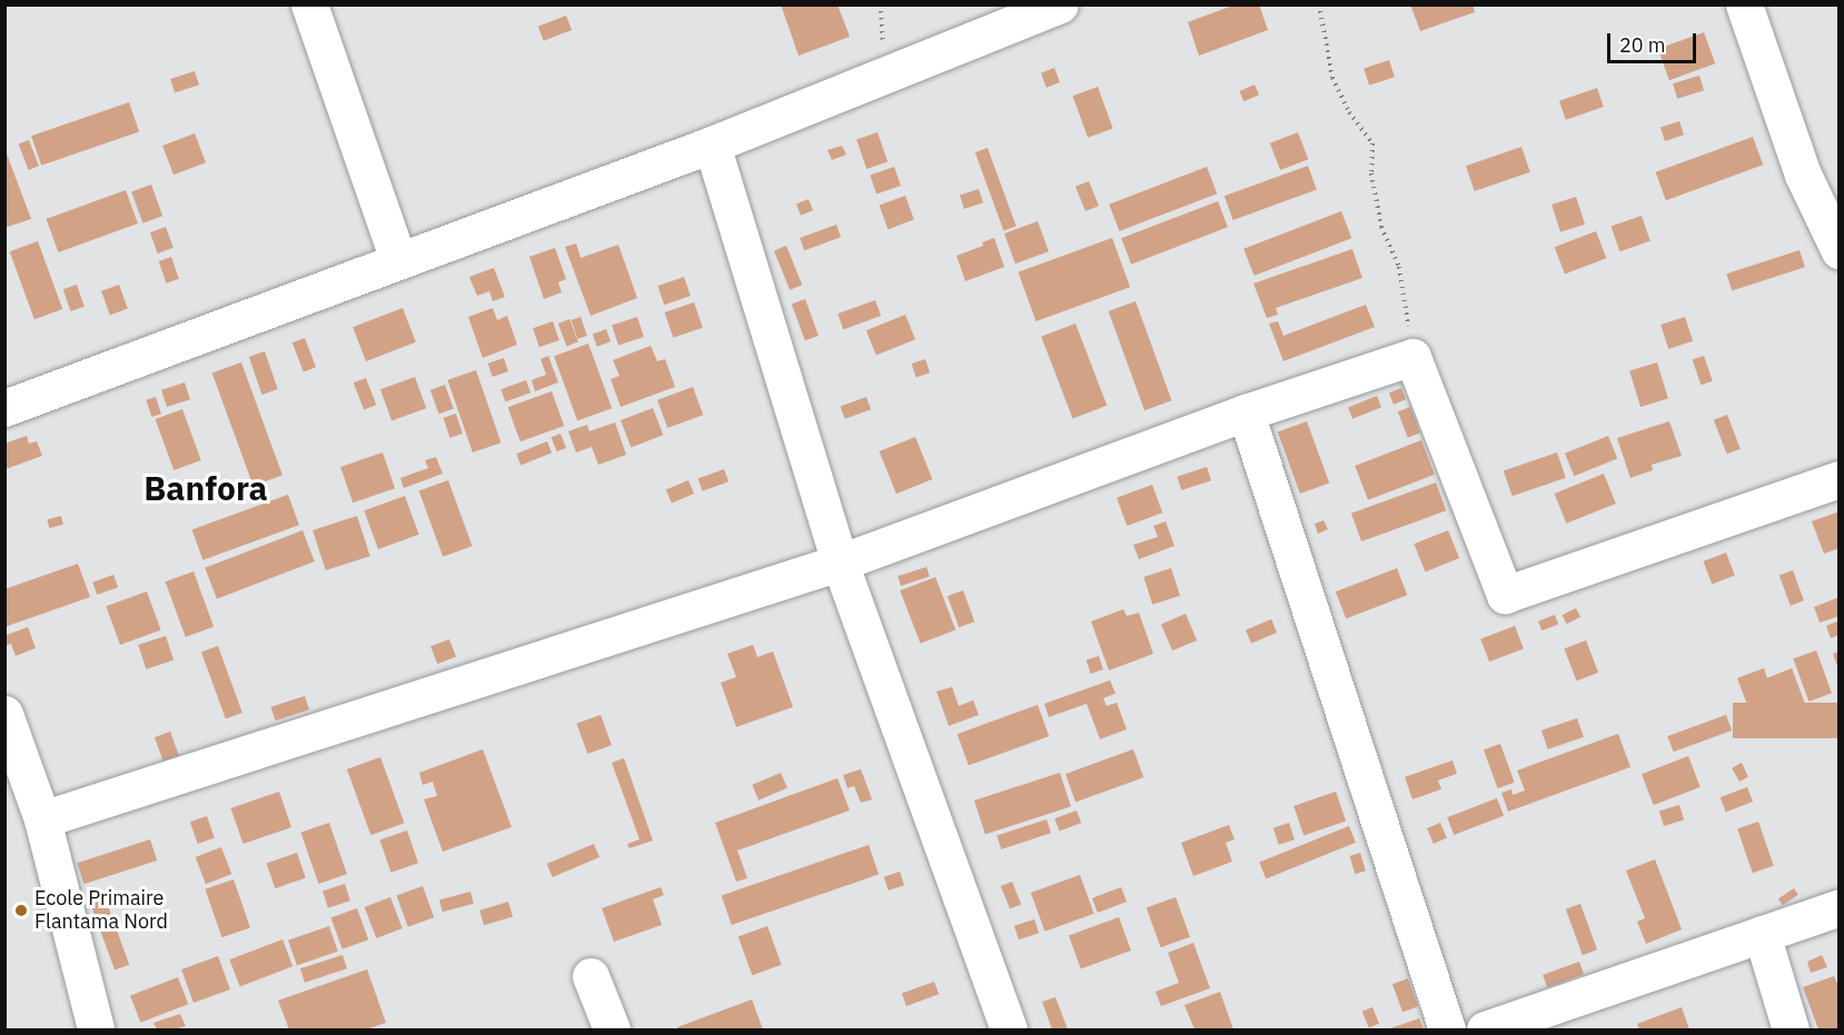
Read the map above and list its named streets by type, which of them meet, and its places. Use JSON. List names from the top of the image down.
{
  "districts": ["Banfora"],
  "places": ["Ecole Primaire Flantama Nord"],
  "scale_bar": "20 m"
}
